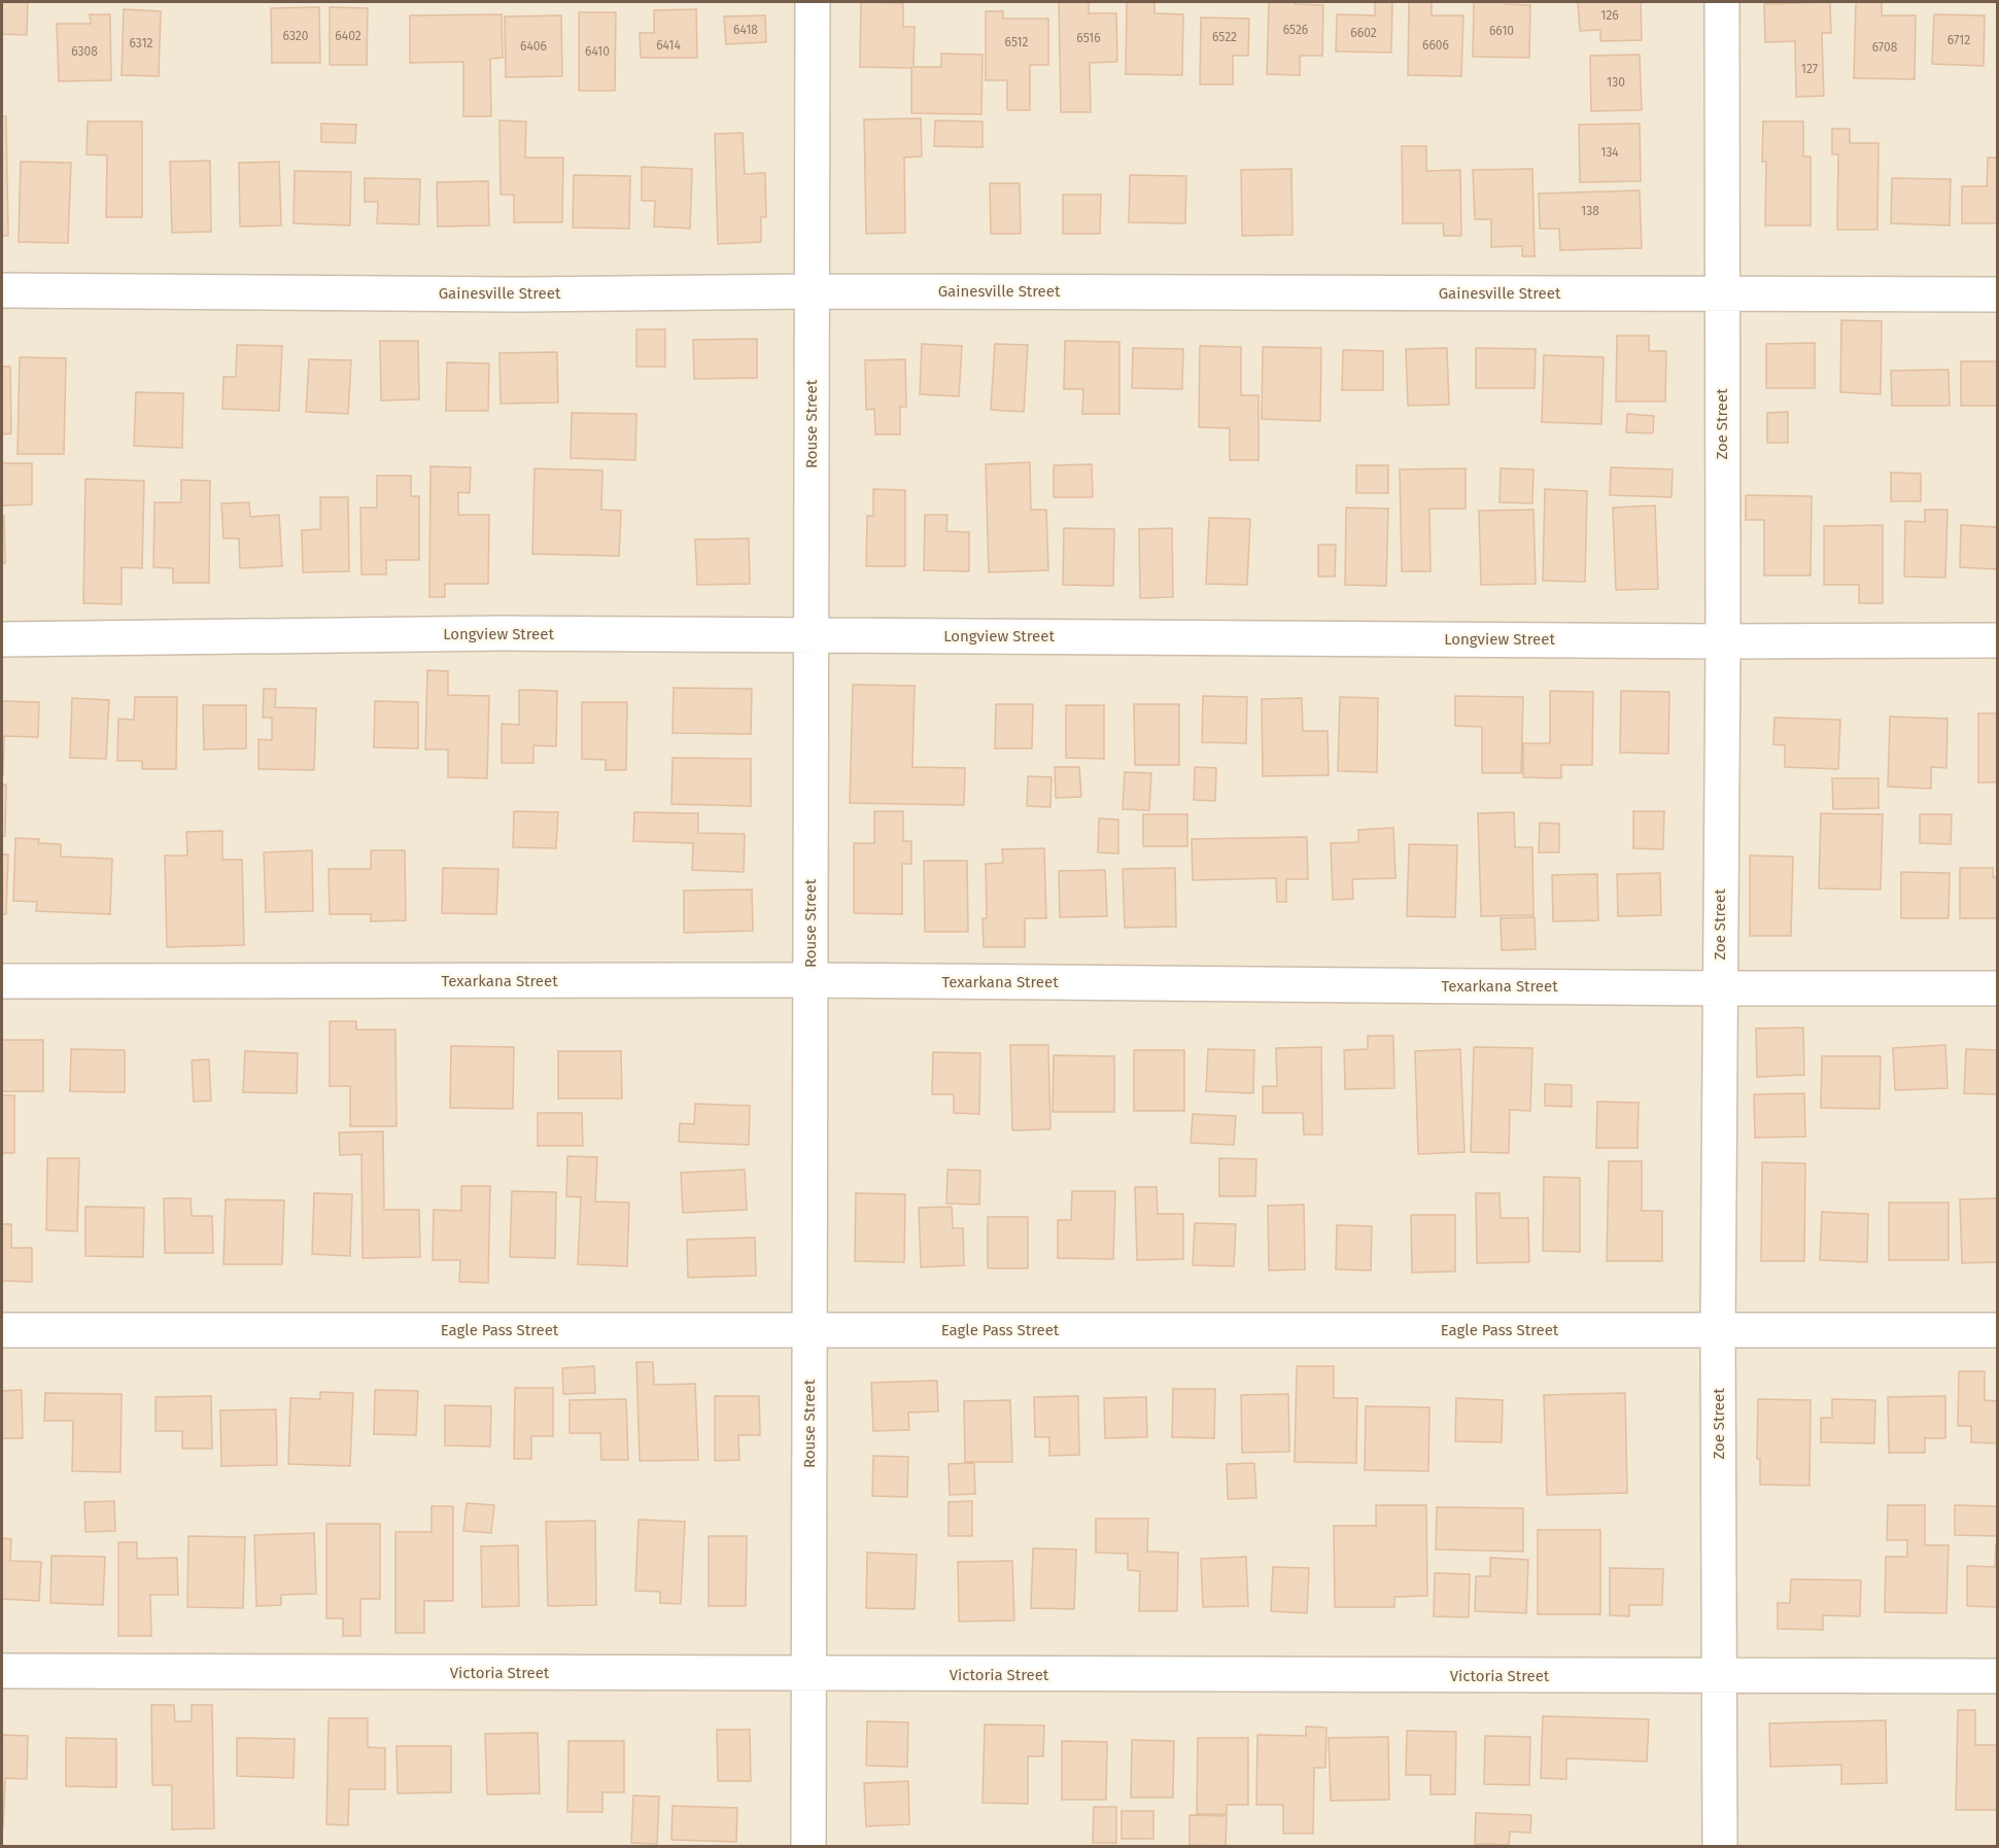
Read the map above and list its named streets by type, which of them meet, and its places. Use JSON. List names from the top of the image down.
{
  "streets": {
    "street": [
      "Gainesville Street",
      "Rouse Street",
      "Zoe Street",
      "Longview Street",
      "Texarkana Street",
      "Eagle Pass Street",
      "Victoria Street"
    ]
  },
  "crossings": [
    ["Gainesville Street", "Rouse Street"],
    ["Gainesville Street", "Zoe Street"],
    ["Rouse Street", "Longview Street"],
    ["Rouse Street", "Texarkana Street"],
    ["Rouse Street", "Eagle Pass Street"],
    ["Rouse Street", "Victoria Street"],
    ["Zoe Street", "Longview Street"],
    ["Zoe Street", "Texarkana Street"],
    ["Zoe Street", "Eagle Pass Street"],
    ["Zoe Street", "Victoria Street"]
  ],
  "house_numbers": [
    "126",
    "6418",
    "6526",
    "6610",
    "6602",
    "6320",
    "6402",
    "6522",
    "6516",
    "6712",
    "6512",
    "6312",
    "6414",
    "6606",
    "6406",
    "6708",
    "6308",
    "6410",
    "127",
    "130",
    "134",
    "138"
  ]
}
